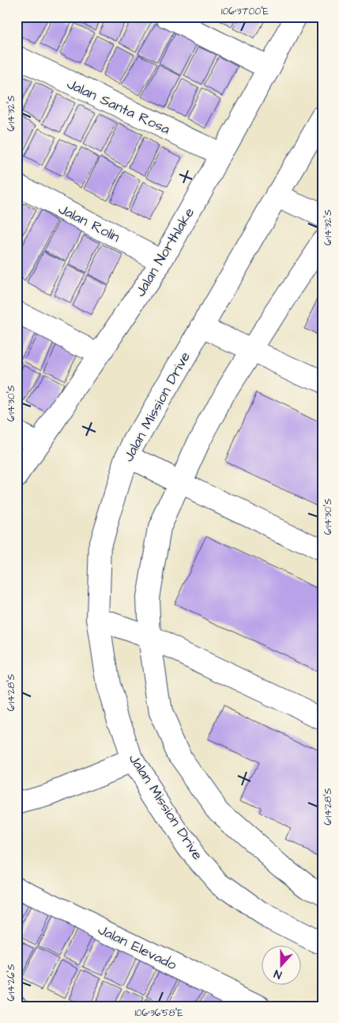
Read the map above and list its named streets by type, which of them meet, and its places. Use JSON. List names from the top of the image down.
{
  "streets": {
    "street": [
      "Jalan Santa Rosa",
      "Jalan Rolin",
      "Jalan Northlake",
      "Jalan Mission Drive",
      "Jalan Elevado"
    ]
  },
  "crossings": [
    ["Jalan Santa Rosa", "Jalan Northlake"],
    ["Jalan Rolin", "Jalan Northlake"]
  ],
  "north": "bottom",
  "coordinates": [
    "106°37'00\"E",
    "6°14'32\"S",
    "6°14'30\"S",
    "6°14'28\"S",
    "6°14'26\"S",
    "106°36'58\"E"
  ]
}
